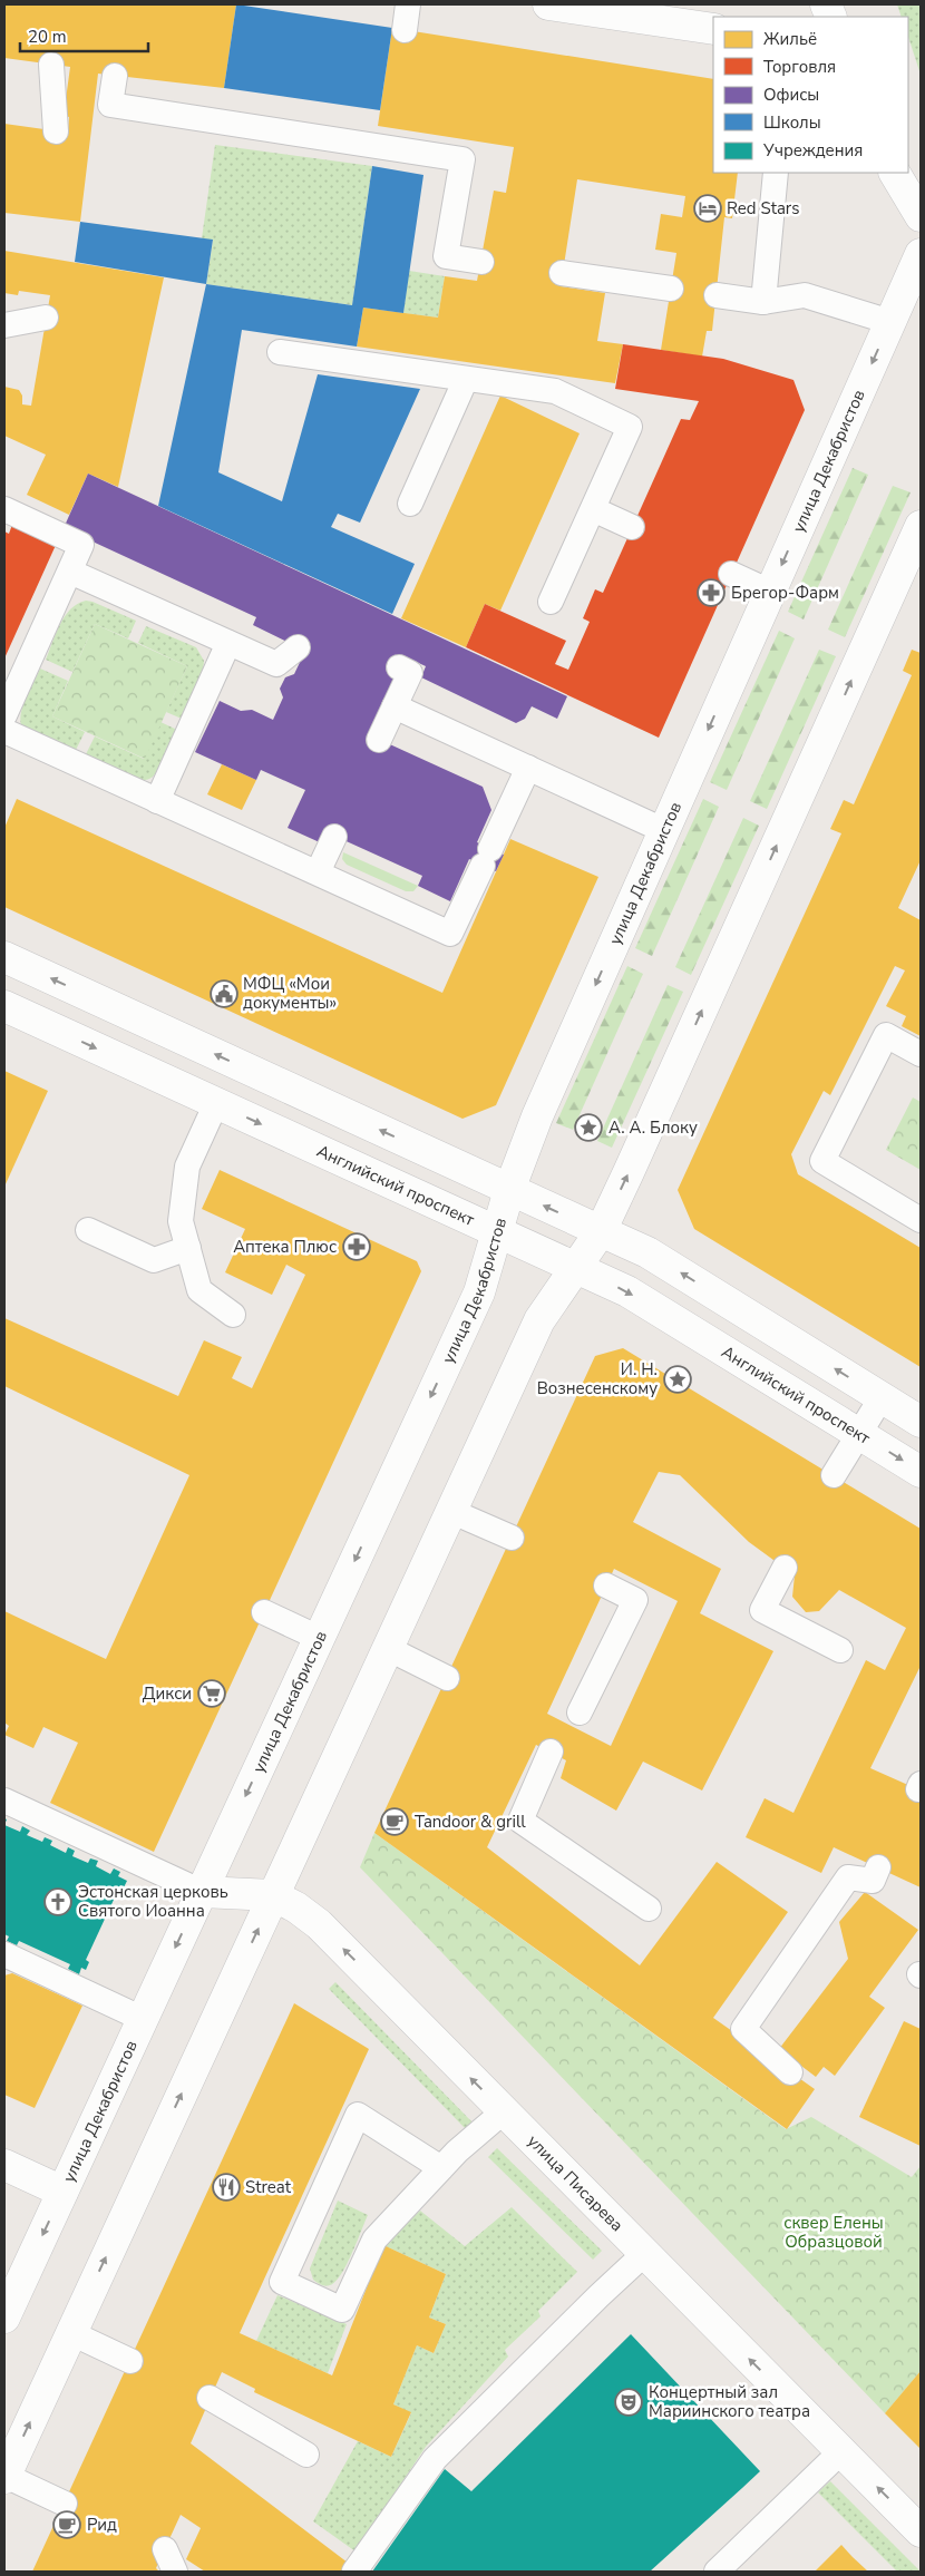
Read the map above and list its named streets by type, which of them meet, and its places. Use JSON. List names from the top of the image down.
{
  "streets": {
    "main road": ["улица Декабристов", "Английский проспект", "улица Писарева"]
  },
  "crossings": [
    ["улица Декабристов", "Английский проспект"],
    ["улица Декабристов", "улица Писарева"]
  ],
  "one_way": ["улица Писарева"],
  "parks": ["сквер Елены Образцовой"],
  "places": {
    "hotel": ["Red Stars"],
    "pharmacy": ["Брегор-Фарм", "Аптека Плюс"],
    "public building": ["МФЦ «Мои документы»"],
    "place": ["А. А. Блоку", "И. Н. Вознесенскому"],
    "supermarket": ["Дикси"],
    "cafe": ["Tandoor & grill", "Рид"],
    "church": ["Эстонская церковь Святого Иоанна"],
    "restaurant": ["Streat"],
    "theatre": ["Концертный зал Мариинского театра"]
  },
  "legend": [
    "Жильё",
    "Торговля",
    "Офисы",
    "Школы",
    "Учреждения"
  ],
  "scale_bar": "20 m"
}
